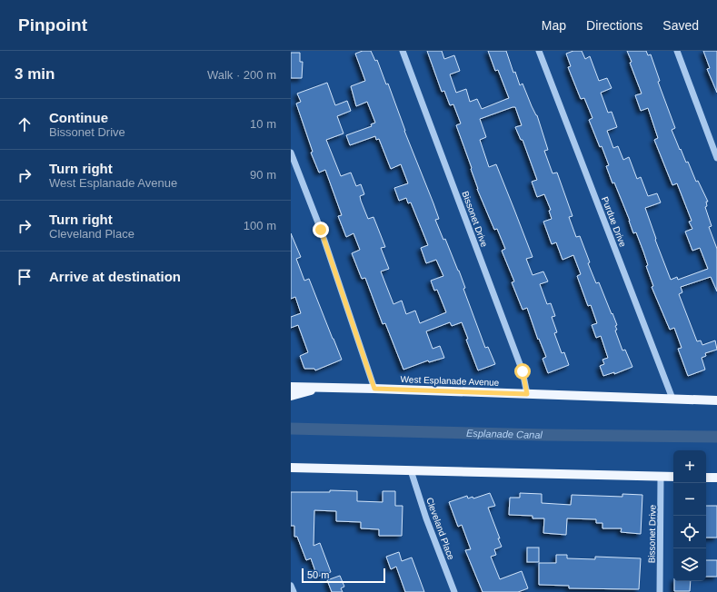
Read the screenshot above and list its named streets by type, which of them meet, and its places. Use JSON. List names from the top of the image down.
{
  "streets": {
    "main road": ["West Esplanade Avenue"],
    "street": ["Bissonet Drive", "Purdue Drive", "Cleveland Place"]
  },
  "crossings": [
    ["Bissonet Drive", "West Esplanade Avenue"],
    ["Purdue Drive", "West Esplanade Avenue"]
  ],
  "water": ["Esplanade Canal"],
  "scale_bar": "50 m",
  "page": {
    "header": "Pinpoint",
    "nav": ["Map", "Directions", "Saved"],
    "heading": ["3 min", "Walk · 200 m"],
    "list": [
      ["Continue", "Bissonet Drive", "10 m"],
      ["Turn right", "West Esplanade Avenue", "90 m"],
      ["Turn right", "Cleveland Place", "100 m"],
      "Arrive at destination"
    ],
    "map_buttons": ["+", "−"],
    "scale": "50 m"
  }
}
